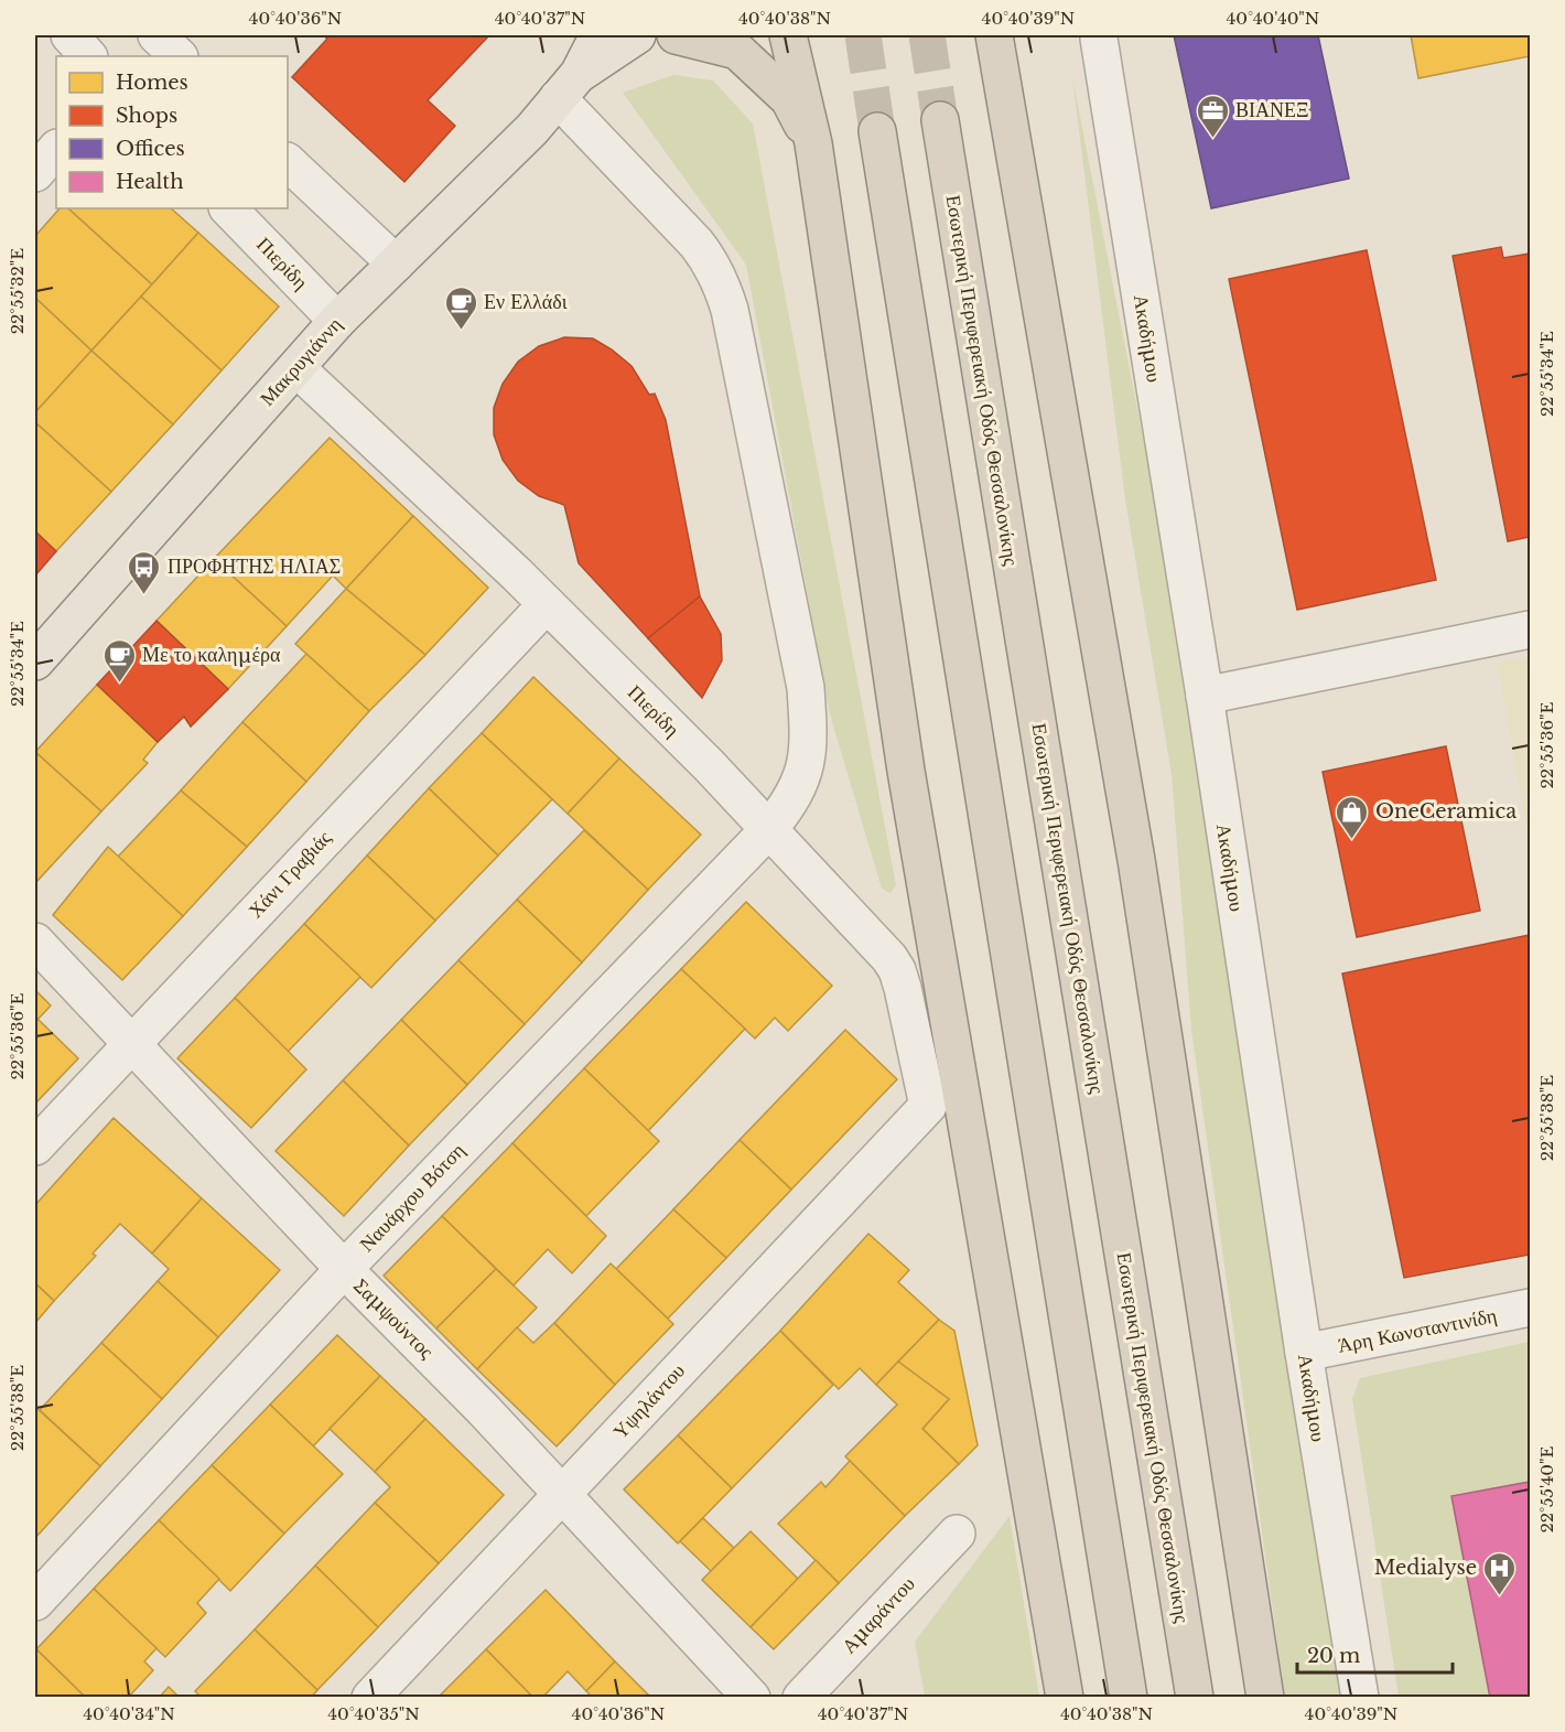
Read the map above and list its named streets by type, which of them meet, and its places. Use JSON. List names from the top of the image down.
{
  "streets": {
    "highway": ["Εσωτερική Περιφερειακή Οδός Θεσσαλονίκης"],
    "main road": ["Μακρυγιάννη"],
    "street": [
      "Πιερίδη",
      "Ακαδήμου",
      "Χάνι Γραβιάς",
      "Ναυάρχου Βότση",
      "Σαμψούντος",
      "Άρη Κωνσταντινίδη",
      "Υψηλάντου",
      "Αμαράντου"
    ]
  },
  "crossings": [
    ["Πιερίδη", "Μακρυγιάννη"],
    ["Πιερίδη", "Χάνι Γραβιάς"],
    ["Πιερίδη", "Ναυάρχου Βότση"],
    ["Πιερίδη", "Υψηλάντου"],
    ["Ακαδήμου", "Άρη Κωνσταντινίδη"],
    ["Μακρυγιάννη", "Ναυάρχου Βότση"],
    ["Χάνι Γραβιάς", "Σαμψούντος"],
    ["Ναυάρχου Βότση", "Σαμψούντος"],
    ["Σαμψούντος", "Υψηλάντου"]
  ],
  "places": {
    "office": ["ΒΙΑΝΕΞ"],
    "cafe": ["Εν Ελλάδι", "Με το καλημέρα"],
    "bus stop": ["ΠΡΟΦΗΤΗΣ ΗΛΙΑΣ"],
    "shop": ["OneCeramica"],
    "hospital": ["Medialyse"]
  },
  "legend": [
    "Homes",
    "Shops",
    "Offices",
    "Health"
  ],
  "scale_bar": "20 m",
  "coordinates": [
    "40°40'36\"N",
    "40°40'37\"N",
    "40°40'38\"N",
    "40°40'39\"N",
    "40°40'40\"N",
    "22°55'32\"E",
    "22°55'34\"E",
    "22°55'36\"E",
    "22°55'38\"E",
    "22°55'40\"E",
    "40°40'34\"N",
    "40°40'35\"N"
  ]
}
